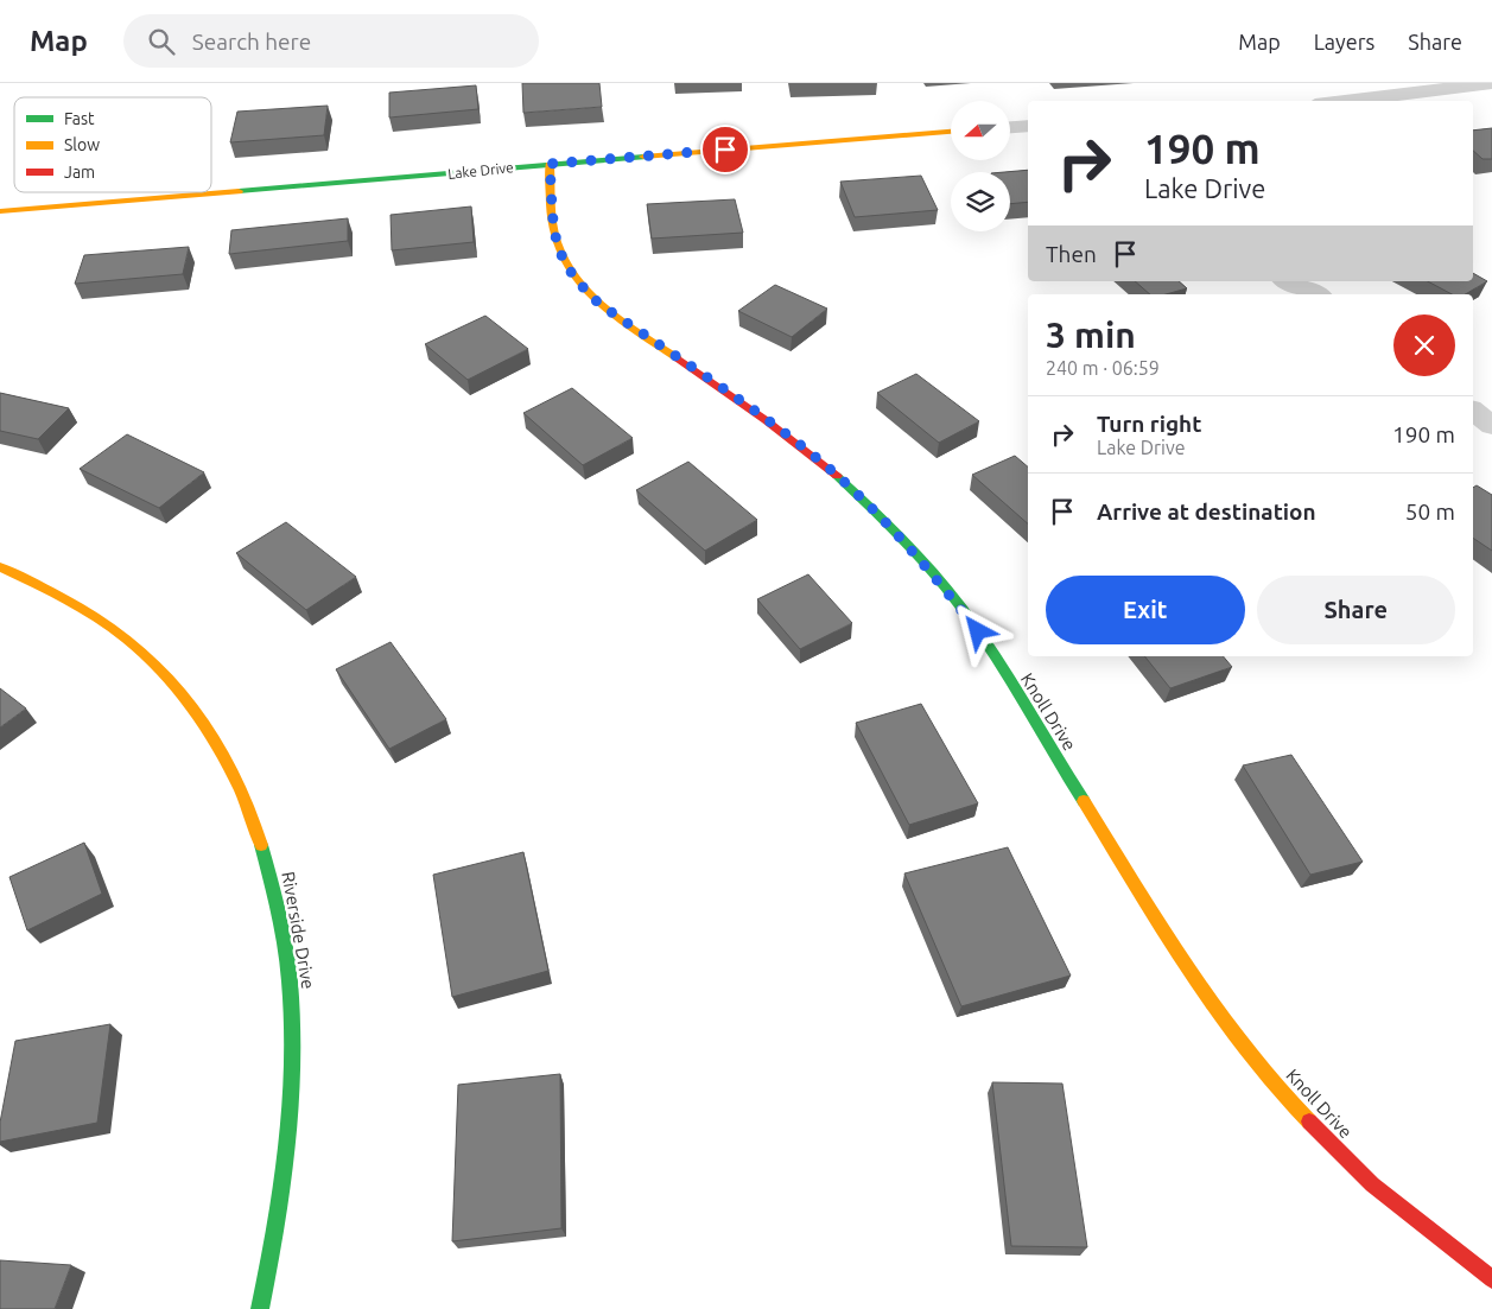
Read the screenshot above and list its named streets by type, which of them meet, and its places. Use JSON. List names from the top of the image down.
{
  "streets": {
    "street": ["Lake Drive", "Knoll Drive", "Riverside Drive"]
  },
  "crossings": [
    ["Lake Drive", "Knoll Drive"]
  ],
  "legend": ["Fast", "Slow", "Jam"],
  "north": "left",
  "page": {
    "header": "Map",
    "search": "Search here",
    "nav": ["Map", "Layers", "Share"],
    "turn": ["190 m", "Lake Drive"],
    "then": "Then",
    "heading": ["3 min", "240 m · 06:59"],
    "list": [
      {
        "name": "Turn right",
        "note": "Lake Drive",
        "value": "190 m"
      },
      {
        "name": "Arrive at destination",
        "value": "50 m"
      }
    ],
    "buttons": ["Exit", "Share"]
  }
}
